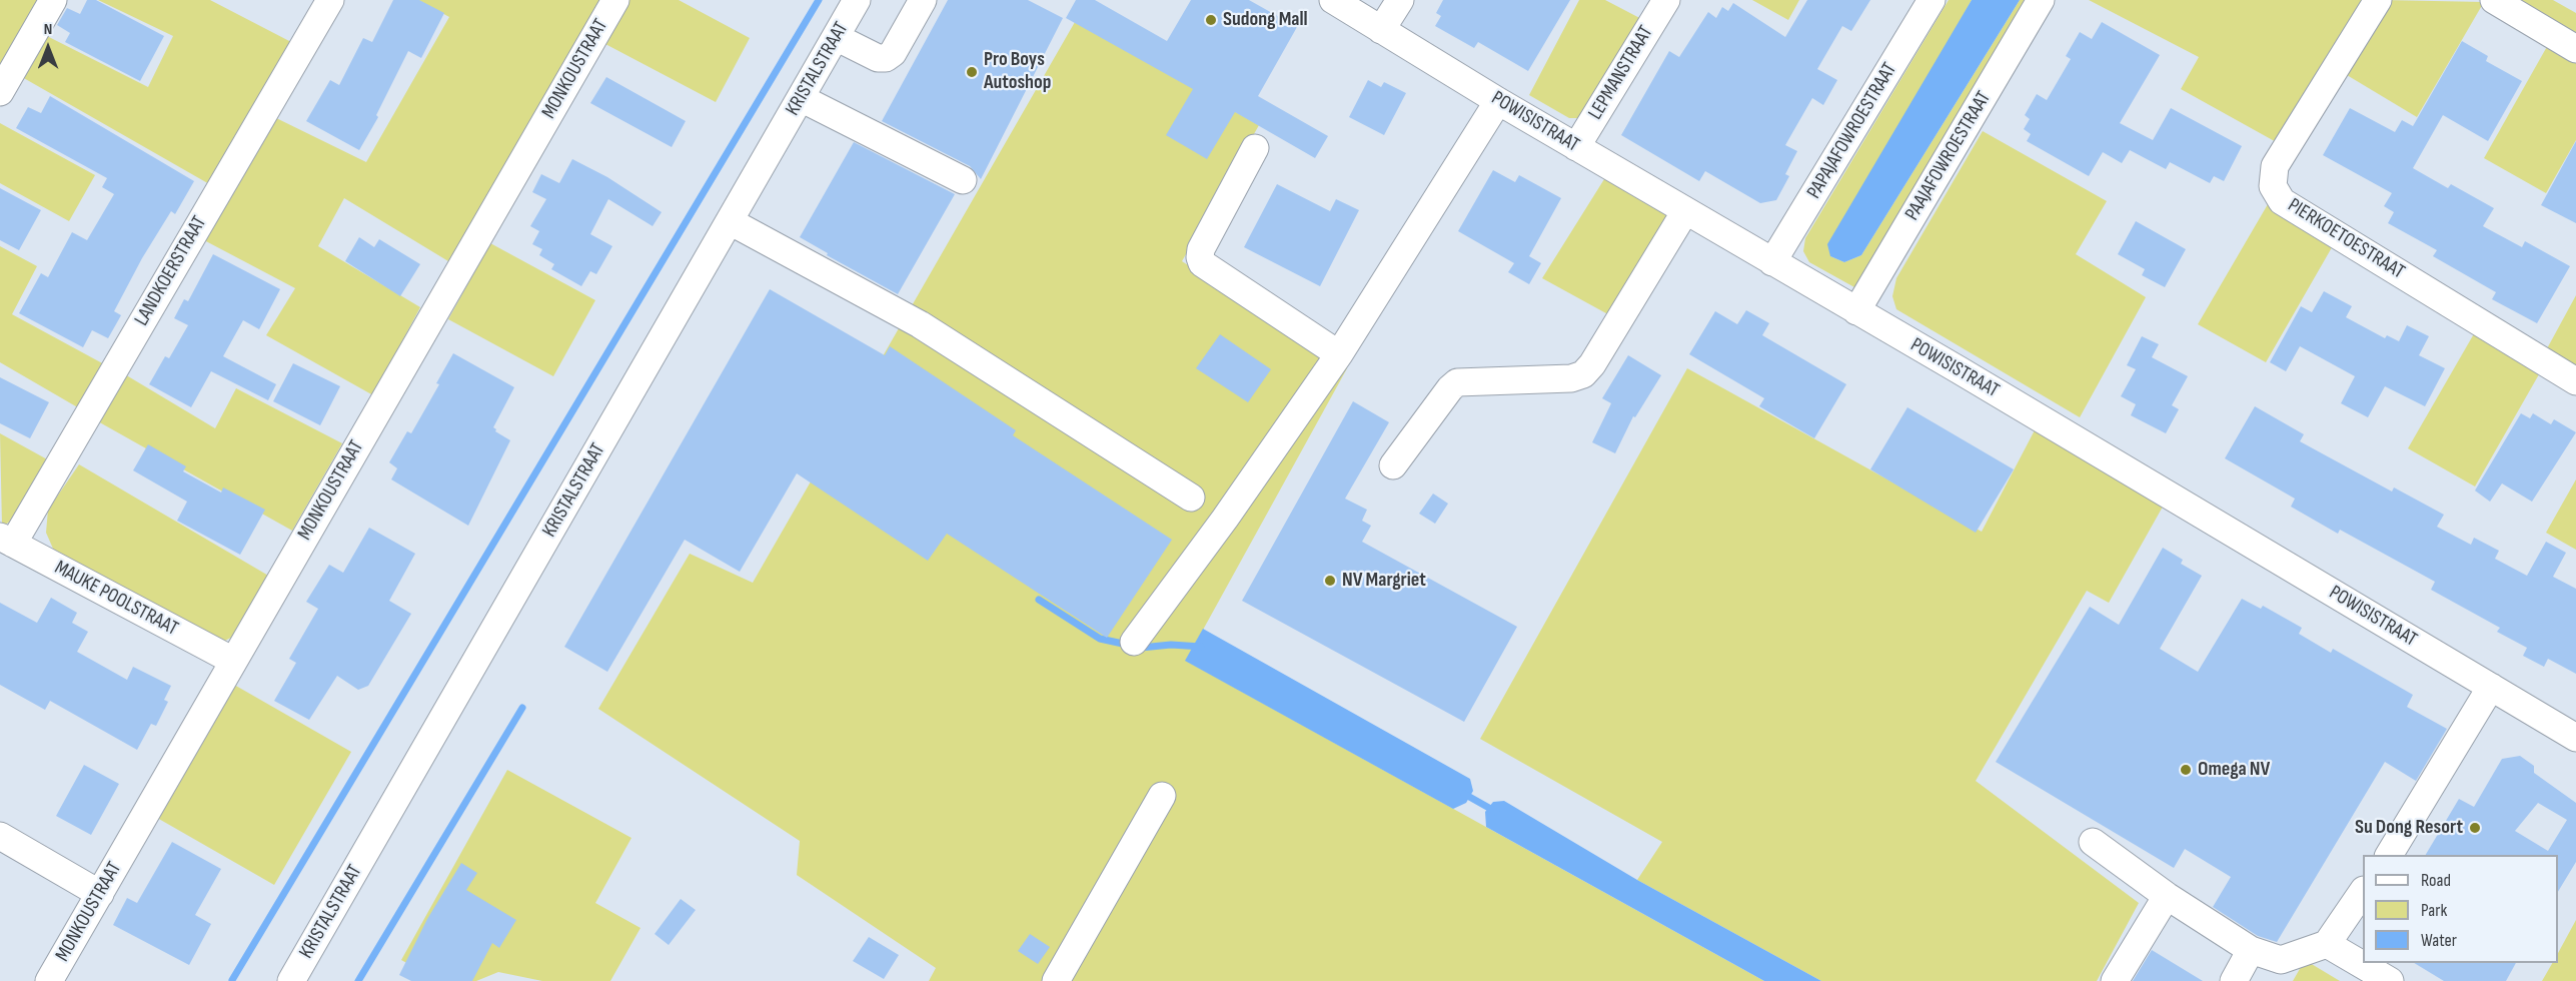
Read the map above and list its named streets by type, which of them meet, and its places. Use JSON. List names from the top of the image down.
{
  "streets": {
    "street": [
      "MONKOUSTRAAT",
      "KRISTALSTRAAT",
      "LEPMANSTRAAT",
      "POWISISTRAAT",
      "PAPAJAFOWROESTRAAT",
      "PAAJAFOWROESTRAAT",
      "PIERKOETOESTRAAT",
      "LANDKOERSTRAAT",
      "MAUKE POOLSTRAAT"
    ]
  },
  "crossings": [
    ["MONKOUSTRAAT", "MAUKE POOLSTRAAT"],
    ["LEPMANSTRAAT", "POWISISTRAAT"],
    ["POWISISTRAAT", "PAPAJAFOWROESTRAAT"],
    ["POWISISTRAAT", "PAAJAFOWROESTRAAT"],
    ["LANDKOERSTRAAT", "MAUKE POOLSTRAAT"]
  ],
  "places": [
    "Sudong Mall",
    "Pro Boys Autoshop",
    "NV Margriet",
    "Omega NV",
    "Su Dong Resort"
  ],
  "legend": ["Road", "Park", "Water"],
  "north": "top"
}
